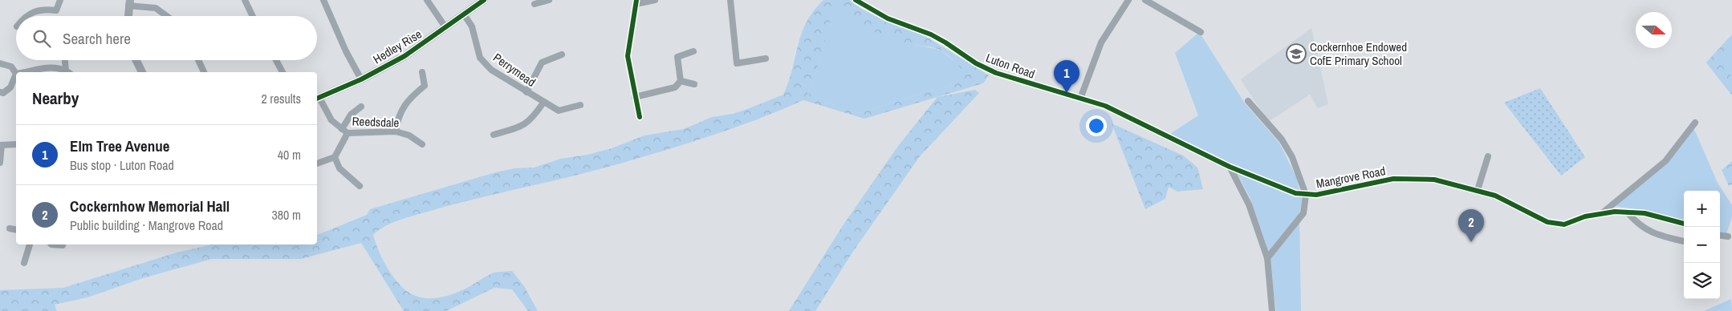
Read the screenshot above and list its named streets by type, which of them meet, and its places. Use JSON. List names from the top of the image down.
{
  "streets": {
    "street": [
      "Hedley Rise",
      "Luton Road",
      "Perrymead",
      "Reedsdale",
      "Mangrove Road"
    ]
  },
  "crossings": [
    ["Hedley Rise", "Perrymead"],
    ["Hedley Rise", "Reedsdale"],
    ["Luton Road", "Mangrove Road"]
  ],
  "places": {
    "school or university": ["Cockernhoe Endowed CofE Primary School"]
  },
  "north": "right",
  "page": {
    "search": "Search here",
    "pins": ["1", "2"],
    "heading": ["Nearby", "2 results"],
    "list": [
      {
        "mark": "1",
        "name": "Elm Tree Avenue",
        "note": "Bus stop · Luton Road",
        "value": "40 m"
      },
      {
        "mark": "2",
        "name": "Cockernhow Memorial Hall",
        "note": "Public building · Mangrove Road",
        "value": "380 m"
      }
    ],
    "map_buttons": ["+", "−"]
  }
}
